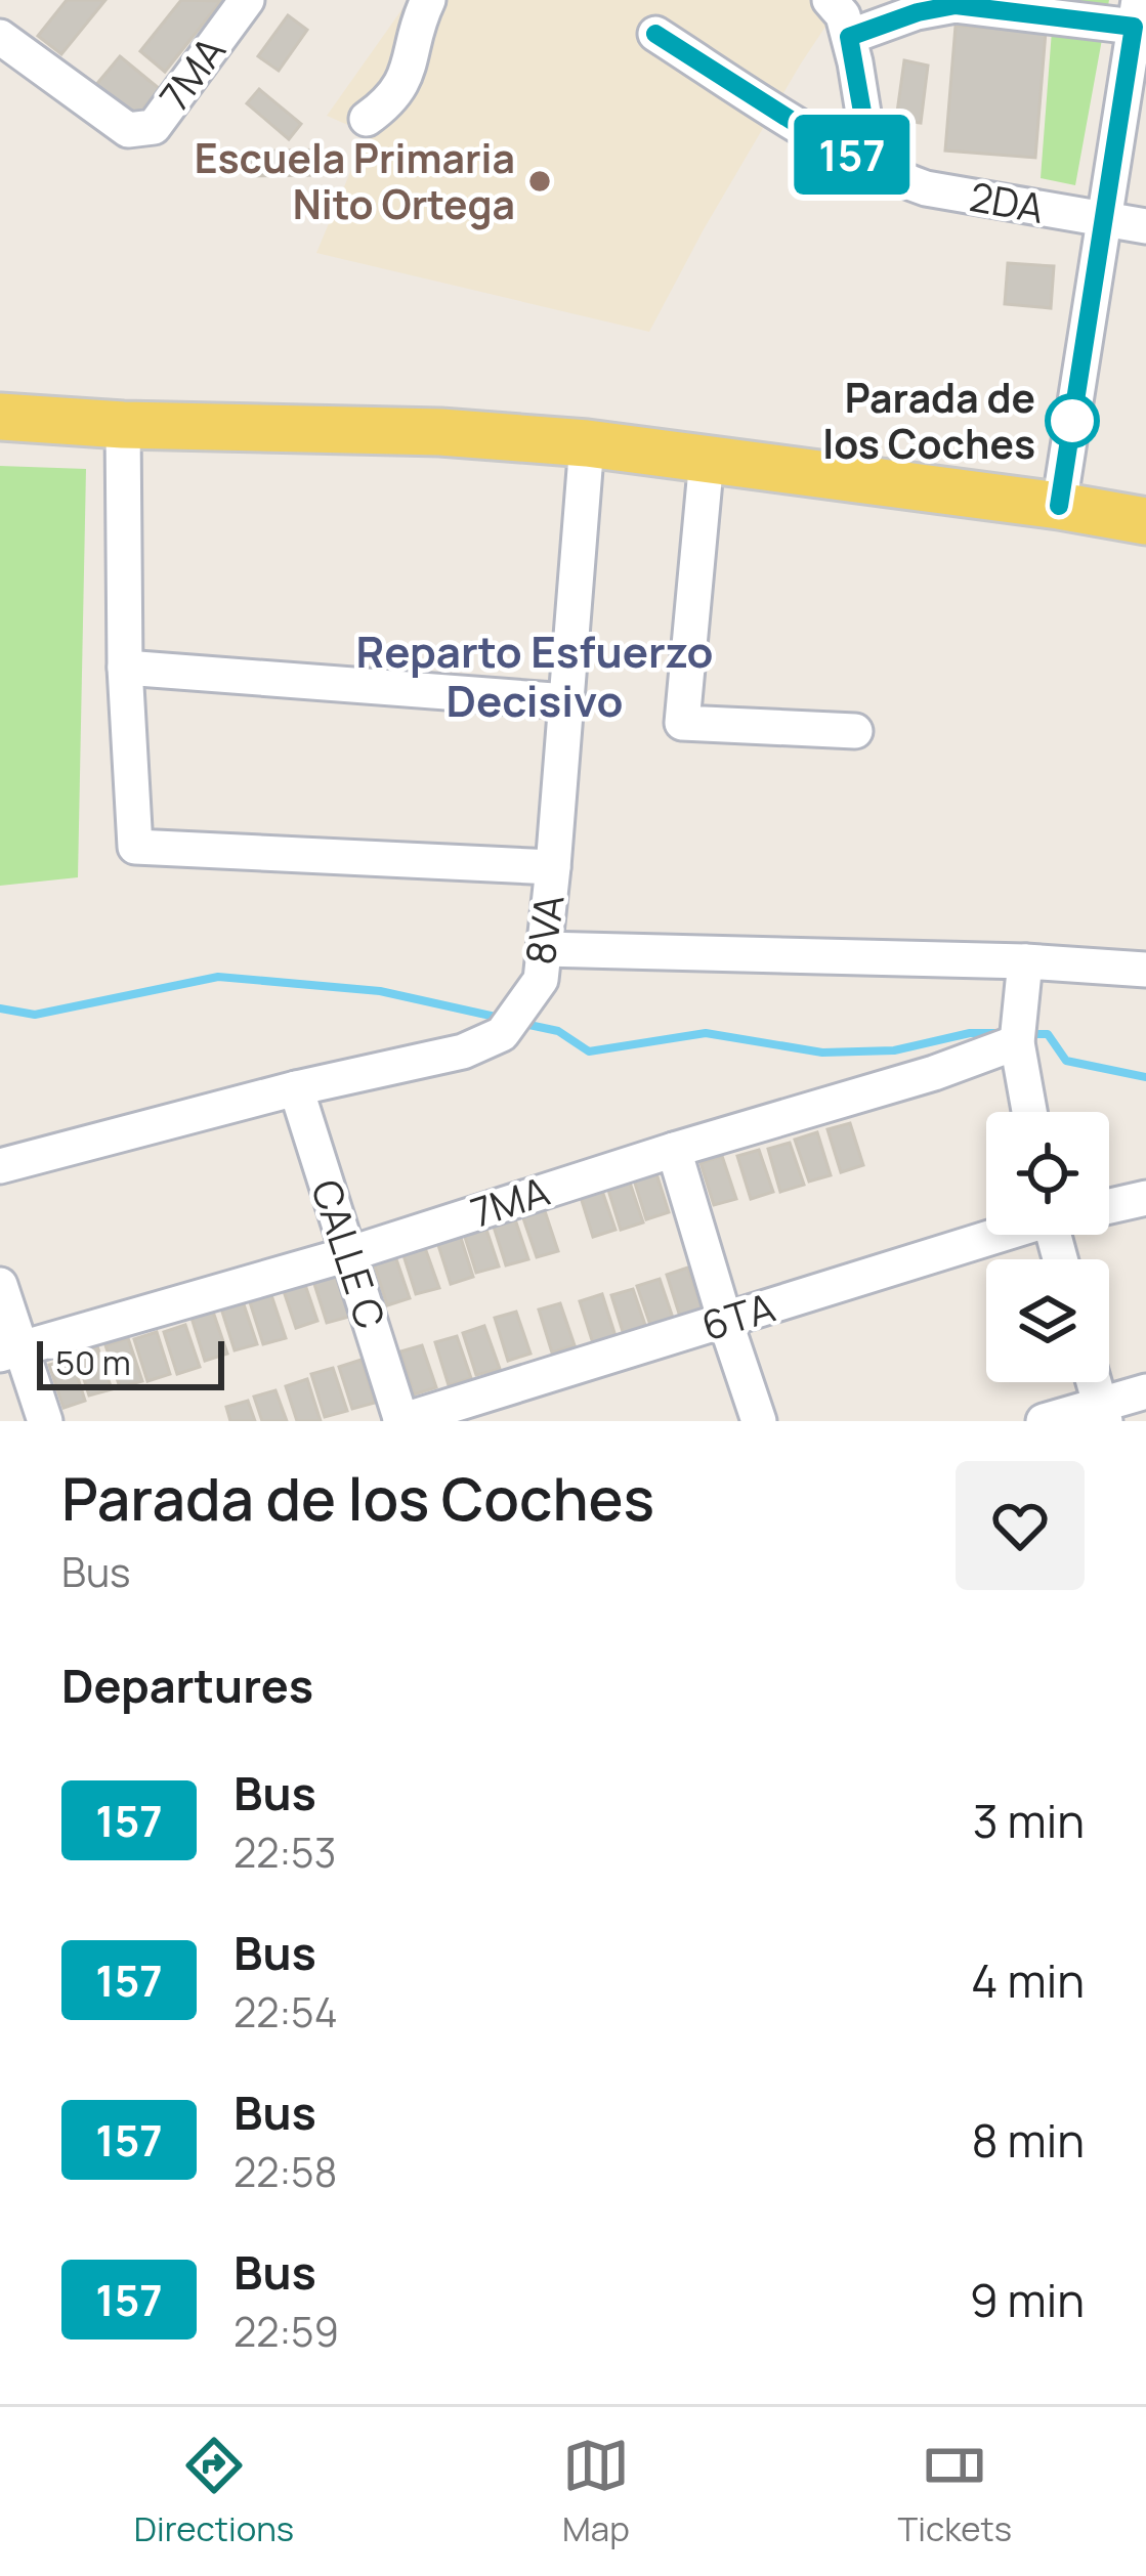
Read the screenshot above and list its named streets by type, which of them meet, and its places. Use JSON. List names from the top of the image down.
{
  "streets": {
    "street": [
      "7MA",
      "2DA",
      "8VA",
      "CALLE C",
      "6TA"
    ]
  },
  "crossings": [
    ["7MA", "CALLE C"],
    ["8VA", "CALLE C"],
    ["CALLE C", "6TA"]
  ],
  "districts": ["Reparto Esfuerzo Decisivo"],
  "places": ["Escuela Primaria Nito Ortega", "Parada de los Coches"],
  "lines": ["bus line 157"],
  "scale_bar": "50 m",
  "page": {
    "on_map": "157",
    "scale": "50 m",
    "heading": [
      ["Parada de los Coches", "Bus"],
      "Departures"
    ],
    "list": [
      {
        "mark": "157",
        "name": "Bus",
        "note": "22:53",
        "value": "3 min"
      },
      {
        "mark": "157",
        "name": "Bus",
        "note": "22:54",
        "value": "4 min"
      },
      {
        "mark": "157",
        "name": "Bus",
        "note": "22:58",
        "value": "8 min"
      },
      {
        "mark": "157",
        "name": "Bus",
        "note": "22:59",
        "value": "9 min"
      }
    ],
    "tabs": ["Directions", "Map", "Tickets"]
  }
}
